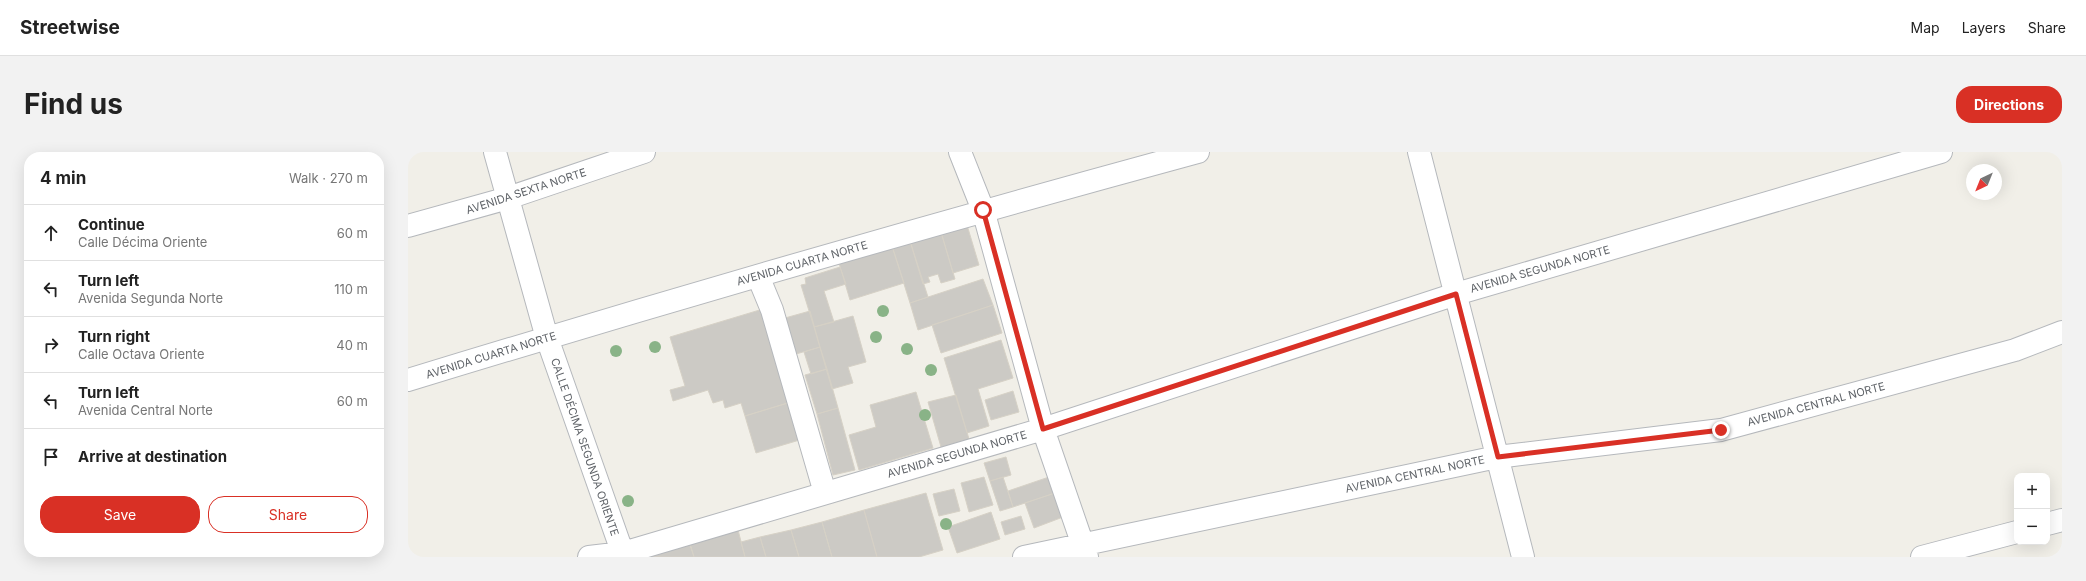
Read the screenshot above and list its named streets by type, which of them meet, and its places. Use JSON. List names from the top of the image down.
{
  "streets": {
    "street": [
      "AVENIDA SEXTA NORTE",
      "AVENIDA CUARTA NORTE",
      "AVENIDA SEGUNDA NORTE",
      "AVENIDA CENTRAL NORTE",
      "CALLE DÉCIMA SEGUNDA ORIENTE"
    ]
  },
  "crossings": [
    ["AVENIDA SEXTA NORTE", "CALLE DÉCIMA SEGUNDA ORIENTE"],
    ["AVENIDA CUARTA NORTE", "CALLE DÉCIMA SEGUNDA ORIENTE"],
    ["AVENIDA SEGUNDA NORTE", "CALLE DÉCIMA SEGUNDA ORIENTE"]
  ],
  "north": "bottom left",
  "page": {
    "header": "Streetwise",
    "nav": ["Map", "Layers", "Share"],
    "buttons": [
      "Directions",
      ["Save", "Share"]
    ],
    "title": "Find us",
    "heading": ["4 min", "Walk · 270 m"],
    "list": [
      ["Continue", "Calle Décima Oriente", "60 m"],
      ["Turn left", "Avenida Segunda Norte", "110 m"],
      ["Turn right", "Calle Octava Oriente", "40 m"],
      ["Turn left", "Avenida Central Norte", "60 m"],
      "Arrive at destination"
    ],
    "map_buttons": ["+", "−"]
  }
}
